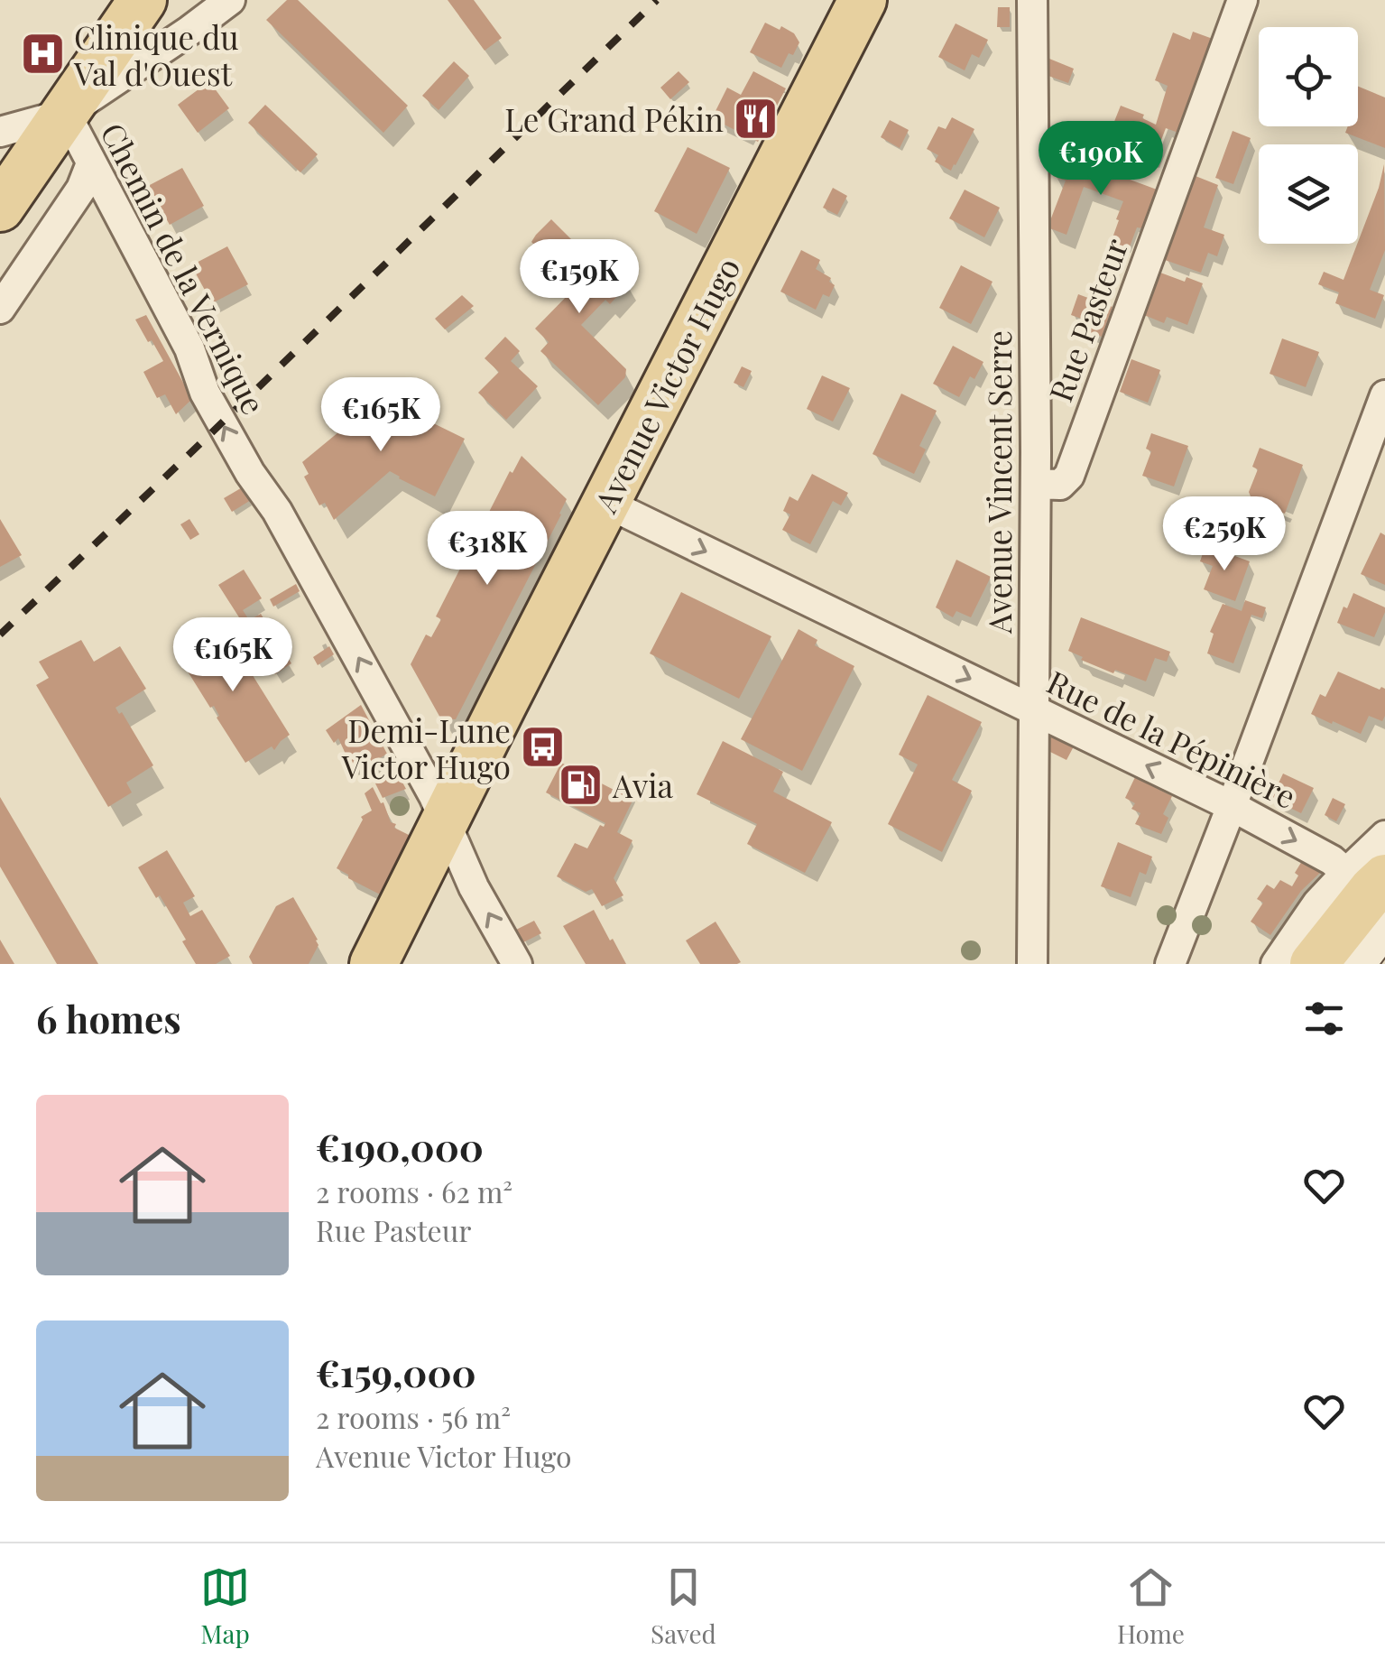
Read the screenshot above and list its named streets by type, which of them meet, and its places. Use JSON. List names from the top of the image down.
{
  "streets": {
    "main road": ["Avenue Victor Hugo"],
    "street": [
      "Chemin de la Vernique",
      "Rue Pasteur",
      "Avenue Vincent Serre",
      "Rue de la Pépinière"
    ]
  },
  "crossings": [
    ["Chemin de la Vernique", "Avenue Victor Hugo"],
    ["Rue Pasteur", "Avenue Vincent Serre"],
    ["Avenue Victor Hugo", "Rue de la Pépinière"],
    ["Avenue Vincent Serre", "Rue de la Pépinière"]
  ],
  "one_way": ["Chemin de la Vernique"],
  "places": {
    "hospital": ["Clinique du Val d'Ouest"],
    "restaurant": ["Le Grand Pékin"],
    "bus stop": ["Demi-Lune Victor Hugo"],
    "fuel station": ["Avia"]
  },
  "page": {
    "price": [
      "€190K",
      "€159K",
      "€165K",
      "€259K",
      "€318K",
      "€165K"
    ],
    "heading": "6 homes",
    "list": [
      {
        "name": "€190,000",
        "note": "2 rooms · 62 m² · Rue Pasteur"
      },
      {
        "name": "€159,000",
        "note": "2 rooms · 56 m² · Avenue Victor Hugo"
      }
    ],
    "tabs": ["Map", "Saved", "Home"]
  }
}
